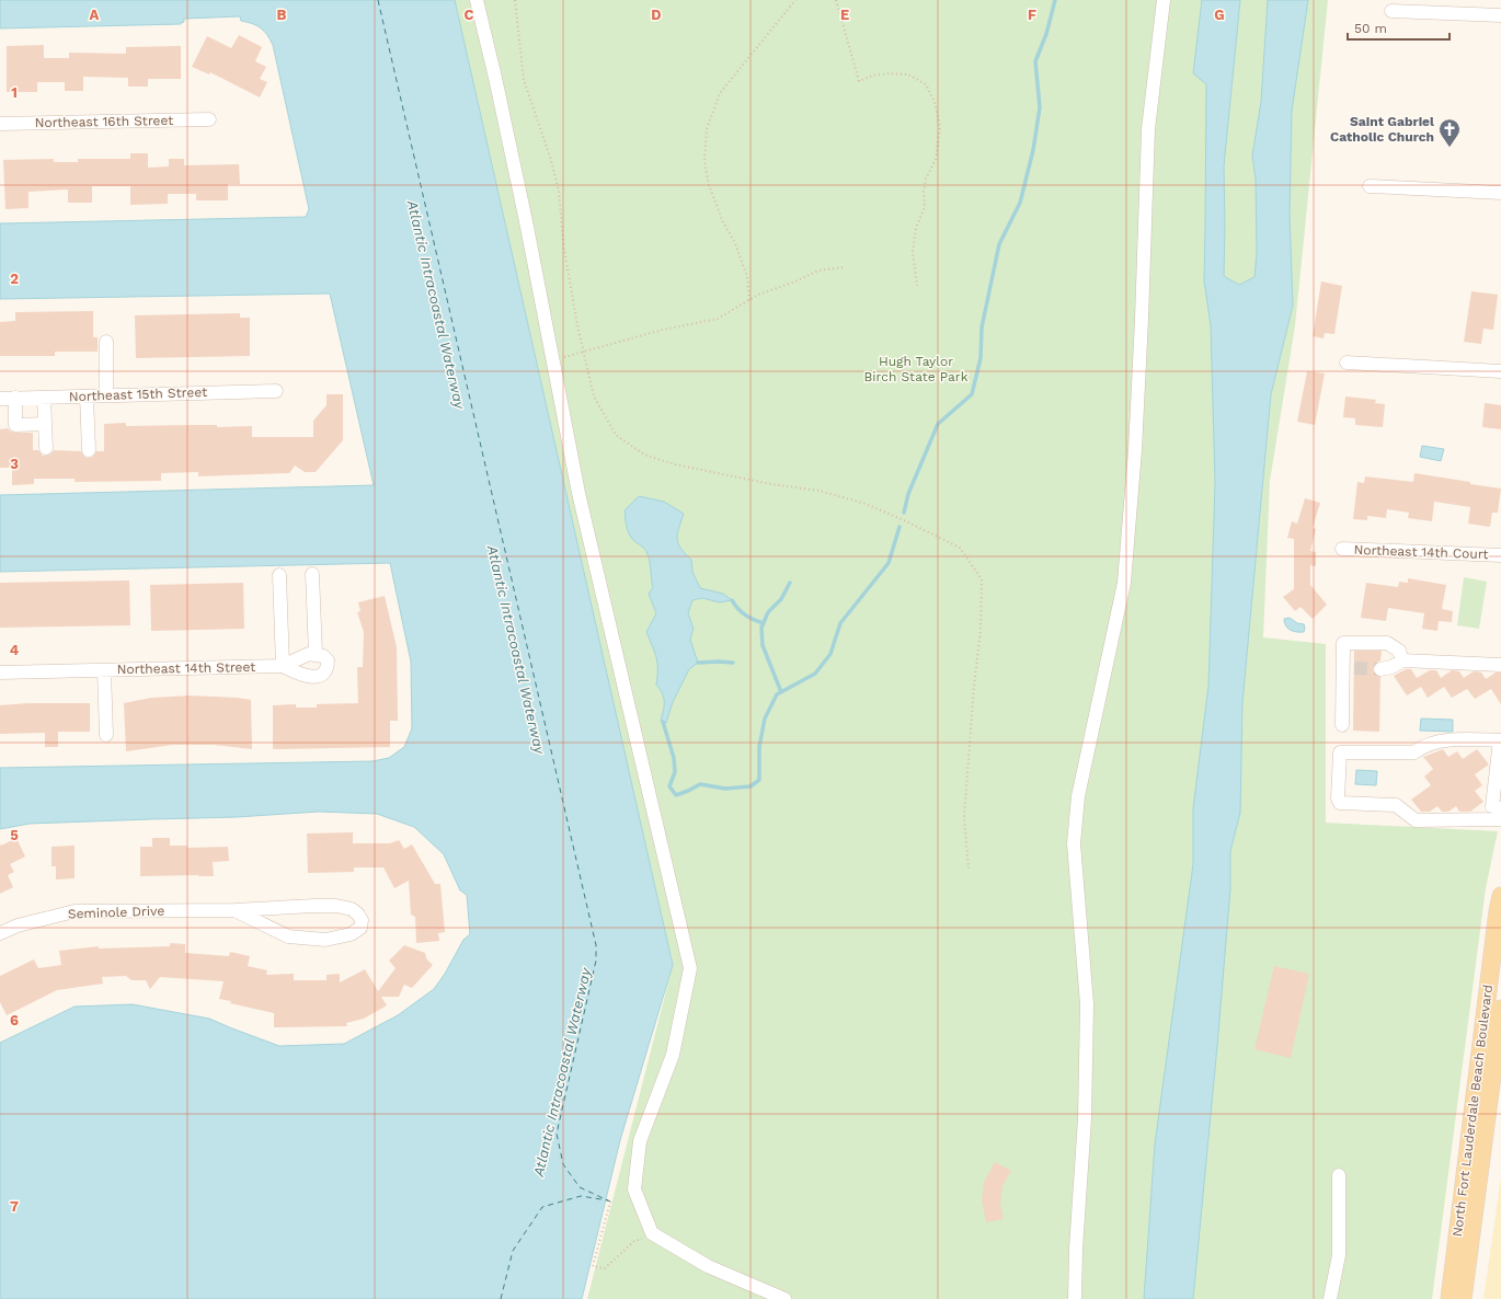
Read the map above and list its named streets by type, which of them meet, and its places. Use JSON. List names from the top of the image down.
{
  "streets": {
    "main road": ["North Fort Lauderdale Beach Boulevard"],
    "street": [
      "Northeast 16th Street",
      "Northeast 15th Street",
      "Northeast 14th Court",
      "Northeast 14th Street",
      "Seminole Drive"
    ]
  },
  "water": ["Atlantic Intracoastal Waterway"],
  "parks": ["Hugh Taylor Birch State Park"],
  "places": {
    "church": ["Saint Gabriel Catholic Church"]
  },
  "scale_bar": "50 m",
  "grid": {
    "columns": [
      "A",
      "B",
      "C",
      "D",
      "E",
      "F",
      "G"
    ],
    "rows": [
      "1",
      "2",
      "3",
      "4",
      "5",
      "6",
      "7"
    ]
  }
}
